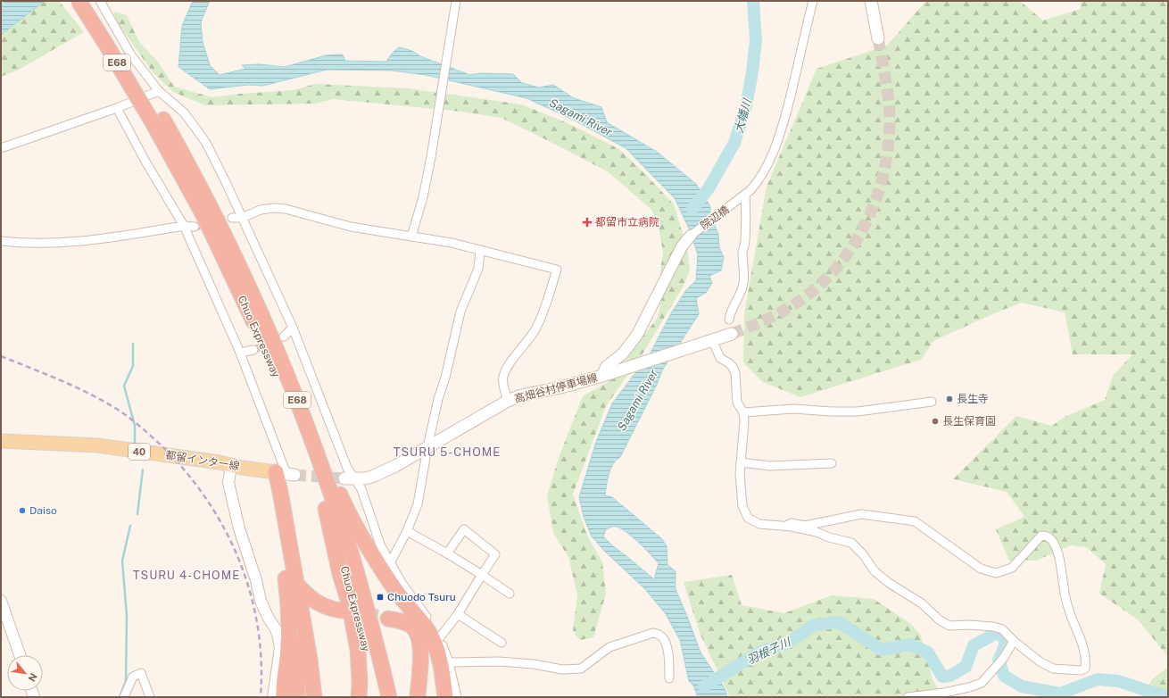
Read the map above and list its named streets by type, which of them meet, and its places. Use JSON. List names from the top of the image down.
{
  "streets": {
    "highway": ["E68", "Chuo Expressway"],
    "main road": ["高畑谷村停車場線", "40", "都留インター線"],
    "street": ["院辺橋"]
  },
  "districts": ["TSURU 5-CHOME", "TSURU 4-CHOME"],
  "water": ["大幡川", "Sagami River", "羽根子川"],
  "places": {
    "health": ["都留市立病院"],
    "other": ["長生寺", "長生保育園", "Daiso"],
    "transit": ["Chuodo Tsuru"]
  },
  "north": "bottom right"
}
